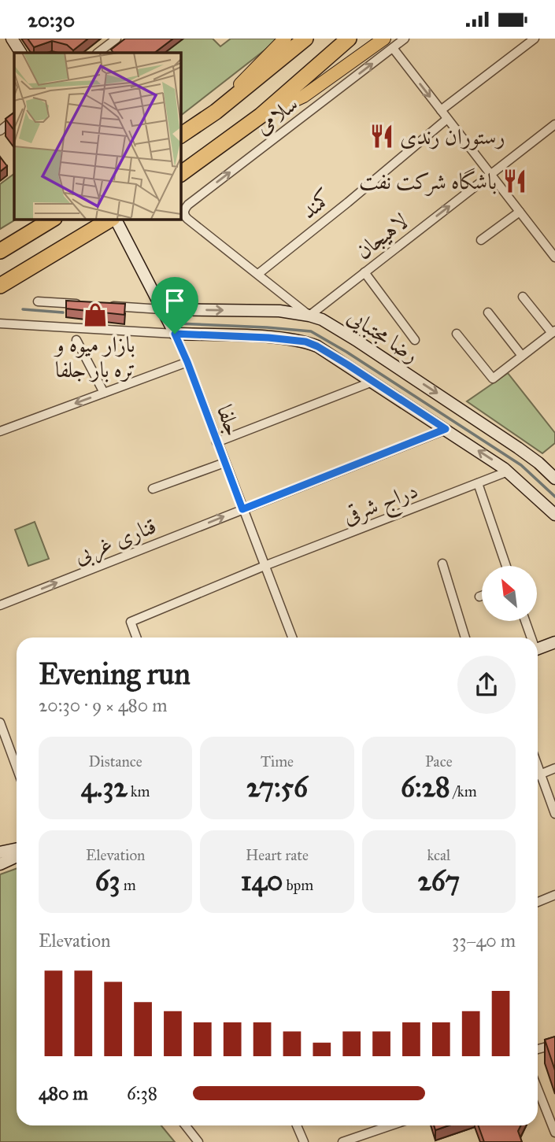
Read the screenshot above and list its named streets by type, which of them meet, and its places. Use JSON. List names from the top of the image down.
{
  "streets": {
    "main road": ["رضا مجتبایی", "جلفا"],
    "street": [
      "سلامی",
      "کمند",
      "لاهیجان",
      "دراج شرقی",
      "قناری غربی"
    ]
  },
  "crossings": [
    ["سلامی", "کمند"],
    ["لاهیجان", "رضا مجتبایی"],
    ["رضا مجتبایی", "جلفا"],
    ["رضا مجتبایی", "دراج شرقی"],
    ["رضا مجتبایی", "قناری غربی"],
    ["جلفا", "دراج شرقی"],
    ["جلفا", "قناری غربی"]
  ],
  "one_way": ["لاهیجان", "قناری غربی"],
  "places": {
    "restaurant": ["رستوران رندی", "باشگاه شرکت نفت"],
    "shop": ["بازار میوه و تره بار جلفا"]
  },
  "north": "top left",
  "page": {
    "status": "20:30",
    "heading": ["Evening run", "20:30 · 9 × 480 m"],
    "stats": [
      ["Distance", "4.32 km"],
      ["Time", "27:56"],
      ["Pace", "6:28 /km"],
      ["Elevation", "63 m"],
      ["Heart rate", "140 bpm"],
      ["kcal", "267"]
    ],
    "chart": ["Elevation", "33–40 m"],
    "list": [
      {
        "name": "480 m",
        "note": "6:38"
      }
    ]
  }
}
